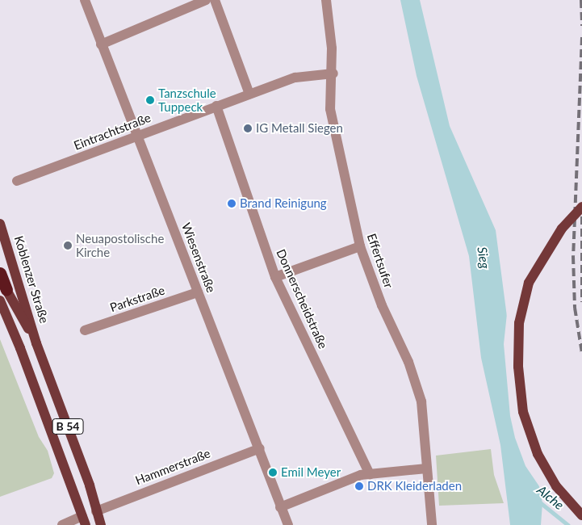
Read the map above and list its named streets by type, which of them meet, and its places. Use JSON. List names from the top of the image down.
{
  "streets": {
    "highway": ["B 54"],
    "main road": ["Koblenzer Straße"],
    "street": [
      "Eintrachtstraße",
      "Wiesenstraße",
      "Effertsufer",
      "Parkstraße",
      "Donnerscheidstraße",
      "Hammerstraße"
    ]
  },
  "crossings": [
    ["Eintrachtstraße", "Wiesenstraße"],
    ["Eintrachtstraße", "Effertsufer"],
    ["Eintrachtstraße", "Donnerscheidstraße"],
    ["Wiesenstraße", "Parkstraße"],
    ["Wiesenstraße", "Hammerstraße"],
    ["Koblenzer Straße", "B 54"],
    ["Koblenzer Straße", "Hammerstraße"]
  ],
  "water": ["Sieg", "Alche"],
  "places": [
    "Tanzschule Tuppeck",
    "IG Metall Siegen",
    "Brand Reinigung",
    "Neuapostolische Kirche",
    "Emil Meyer",
    "DRK Kleiderladen"
  ]
}
